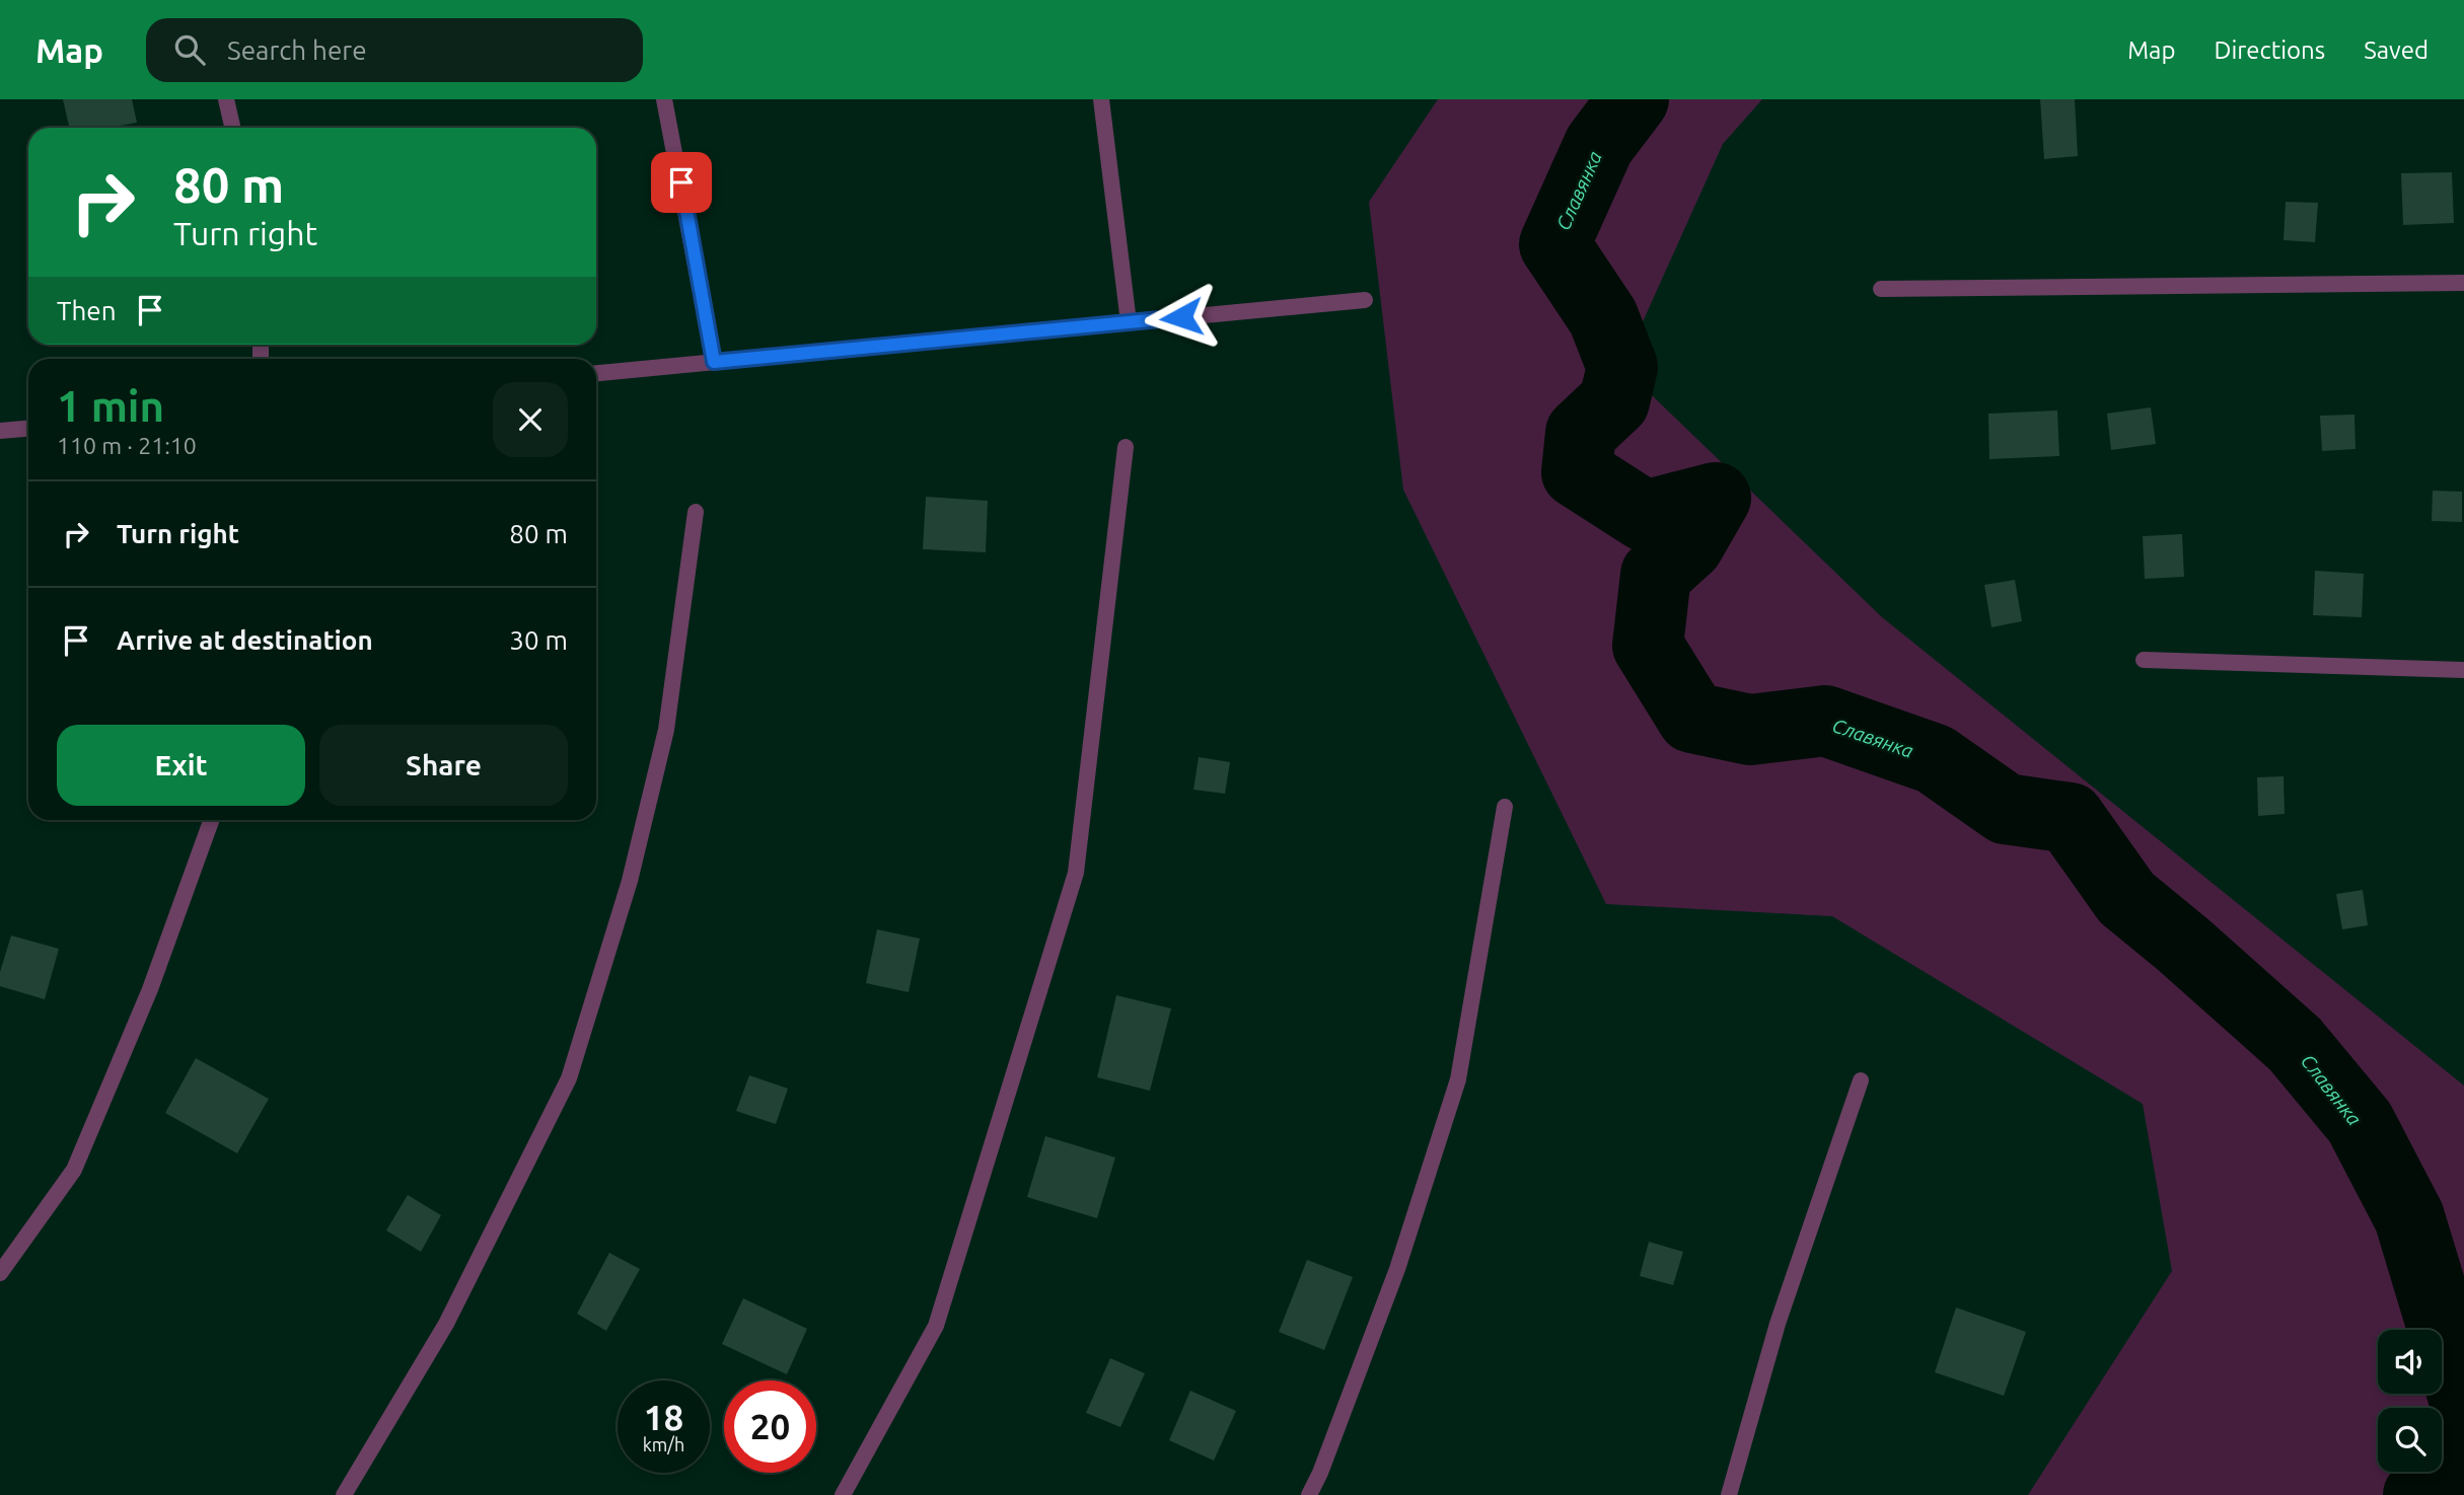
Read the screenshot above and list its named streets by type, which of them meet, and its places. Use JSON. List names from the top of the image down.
{
  "water": ["Славянка"],
  "page": {
    "header": "Map",
    "search": "Search here",
    "nav": ["Map", "Directions", "Saved"],
    "turn": ["80 m", "Turn right"],
    "then": "Then",
    "heading": ["1 min", "110 m · 21:10"],
    "list": [
      {
        "name": "Turn right",
        "value": "80 m"
      },
      {
        "name": "Arrive at destination",
        "value": "30 m"
      }
    ],
    "buttons": ["Exit", "Share"],
    "speed": "18 km/h",
    "limit": "20"
  }
}
